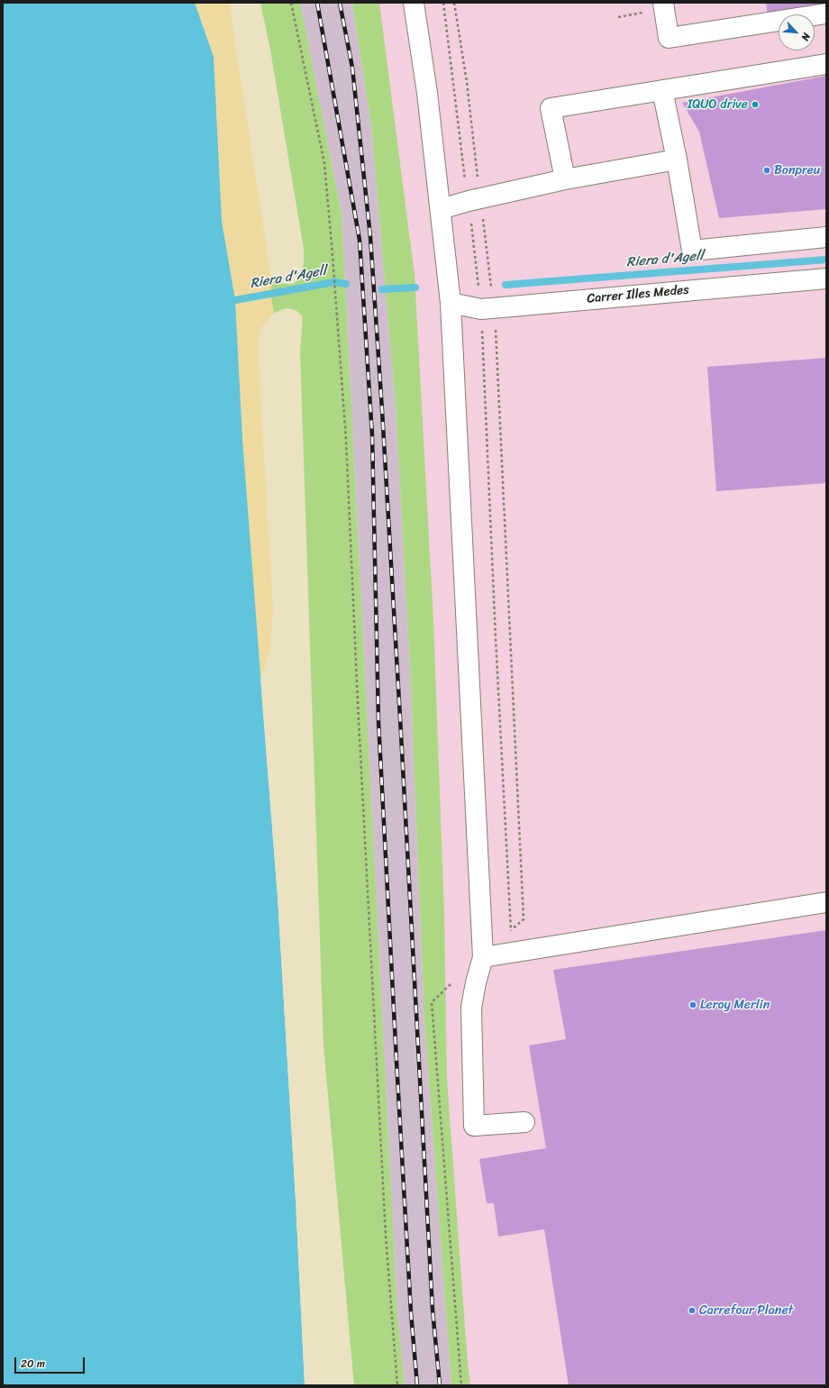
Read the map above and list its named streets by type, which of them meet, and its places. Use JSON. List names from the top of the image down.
{
  "streets": {
    "street": ["Carrer Illes Medes"]
  },
  "water": ["Riera d'Agell"],
  "places": [
    "IQUO drive",
    "Bonpreu",
    "Leroy Merlin",
    "Carrefour Planet"
  ],
  "scale_bar": "20 m",
  "north": "bottom right"
}
